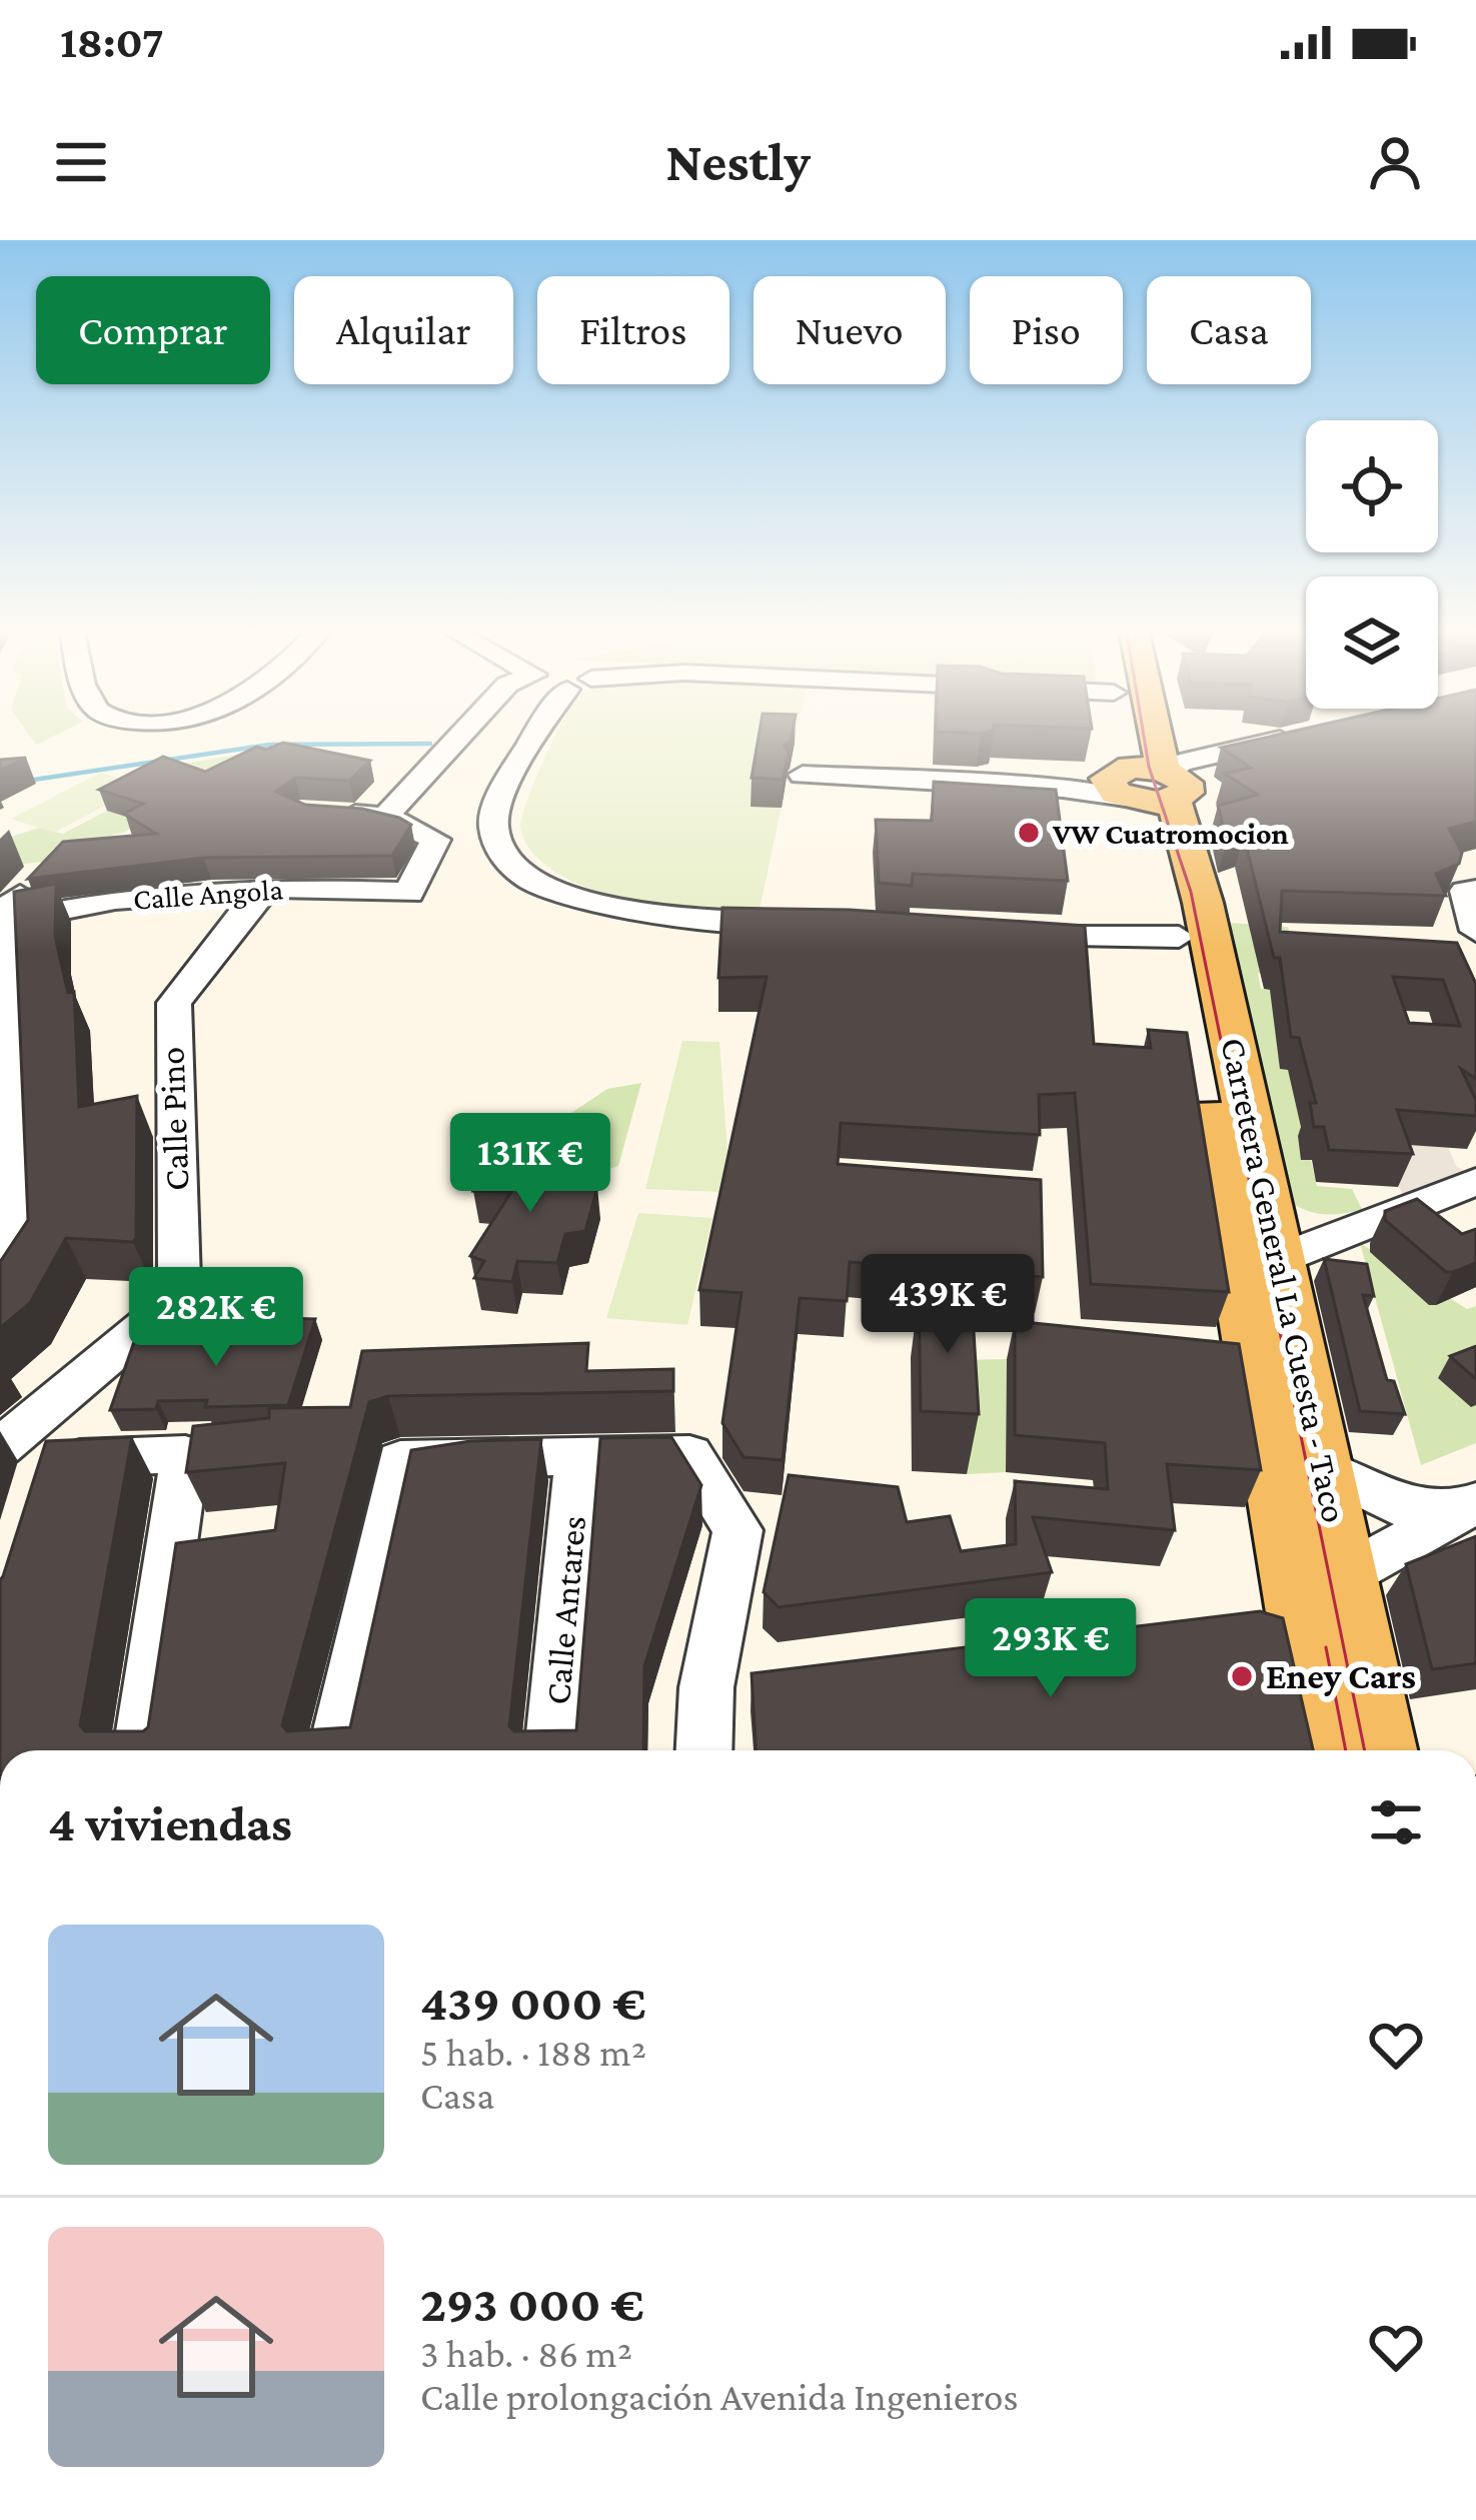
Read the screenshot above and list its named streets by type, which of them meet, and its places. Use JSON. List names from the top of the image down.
{
  "streets": {
    "main road": ["Carretera General La Cuesta - Taco"],
    "street": ["Calle Angola", "Calle Pino", "Calle Antares"]
  },
  "crossings": [
    ["Calle Angola", "Calle Pino"]
  ],
  "places": ["VW Cuatromocion", "Eney Cars"],
  "page": {
    "status": "18:07",
    "header": "Nestly",
    "chip": [
      "Comprar",
      "Alquilar",
      "Filtros",
      "Nuevo",
      "Piso",
      "Casa"
    ],
    "price": [
      "131K €",
      "439K €",
      "282K €",
      "293K €"
    ],
    "heading": "4 viviendas",
    "list": [
      {
        "name": "439 000 €",
        "note": "5 hab. · 188 m² · Casa"
      },
      {
        "name": "293 000 €",
        "note": "3 hab. · 86 m² · Calle prolongación Avenida Ingenieros"
      }
    ]
  }
}
